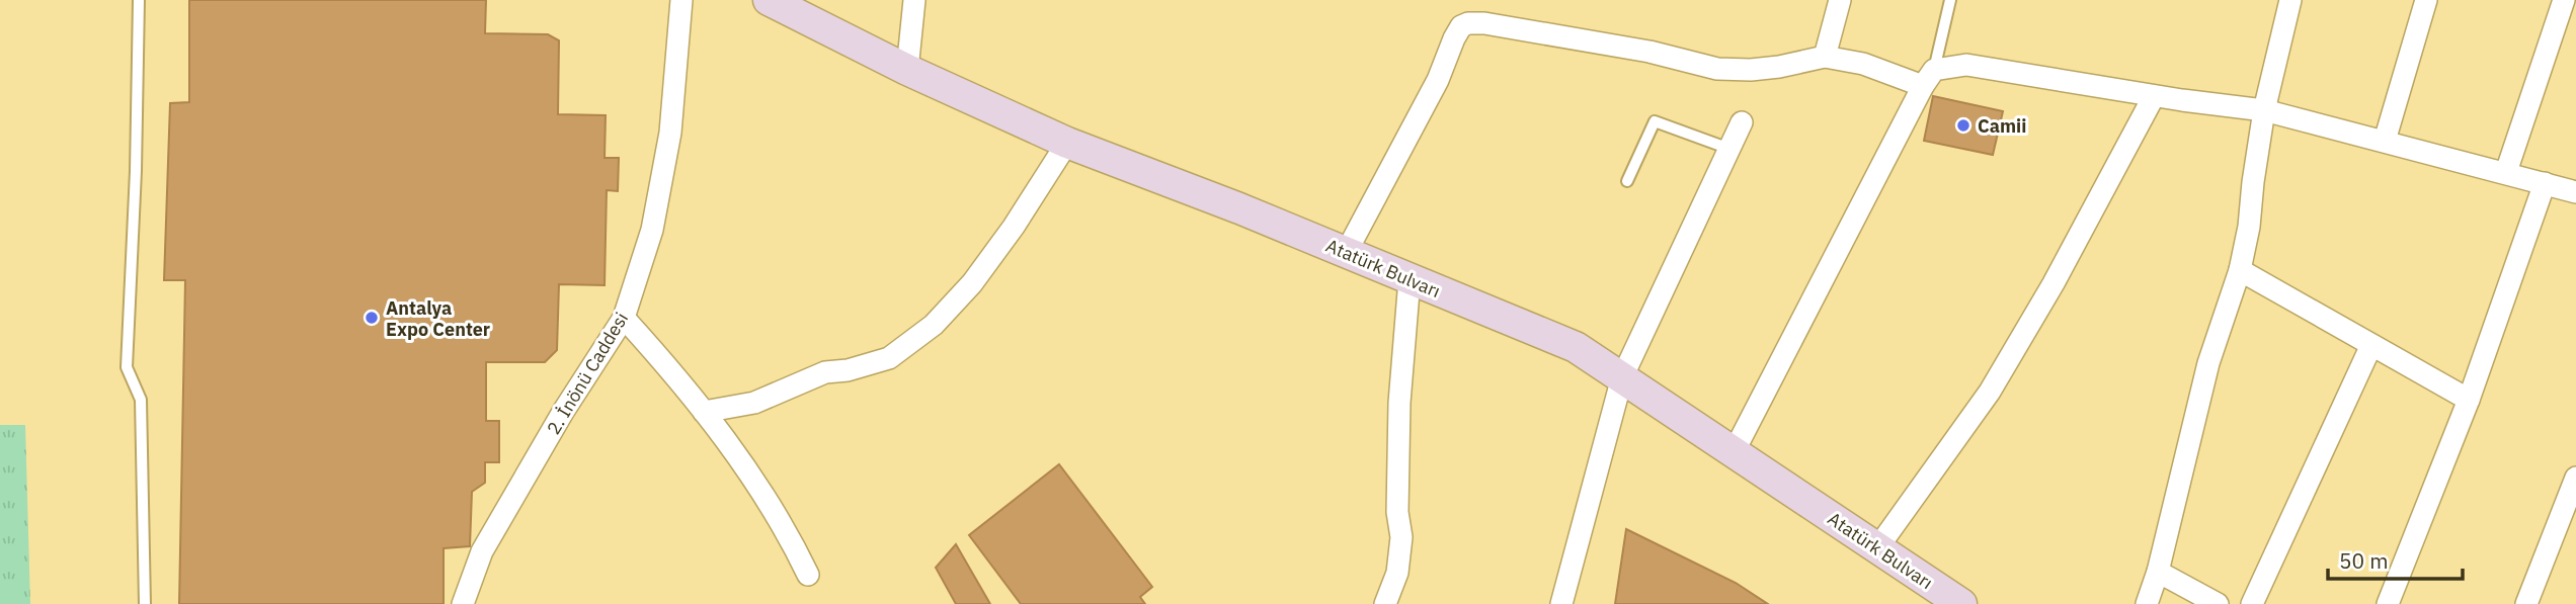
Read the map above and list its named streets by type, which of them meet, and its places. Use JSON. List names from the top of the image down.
{
  "streets": {
    "street": ["Atatürk Bulvarı", "2. İnönü Caddesi"]
  },
  "places": ["Camii", "Antalya Expo Center"],
  "scale_bar": "50 m"
}
